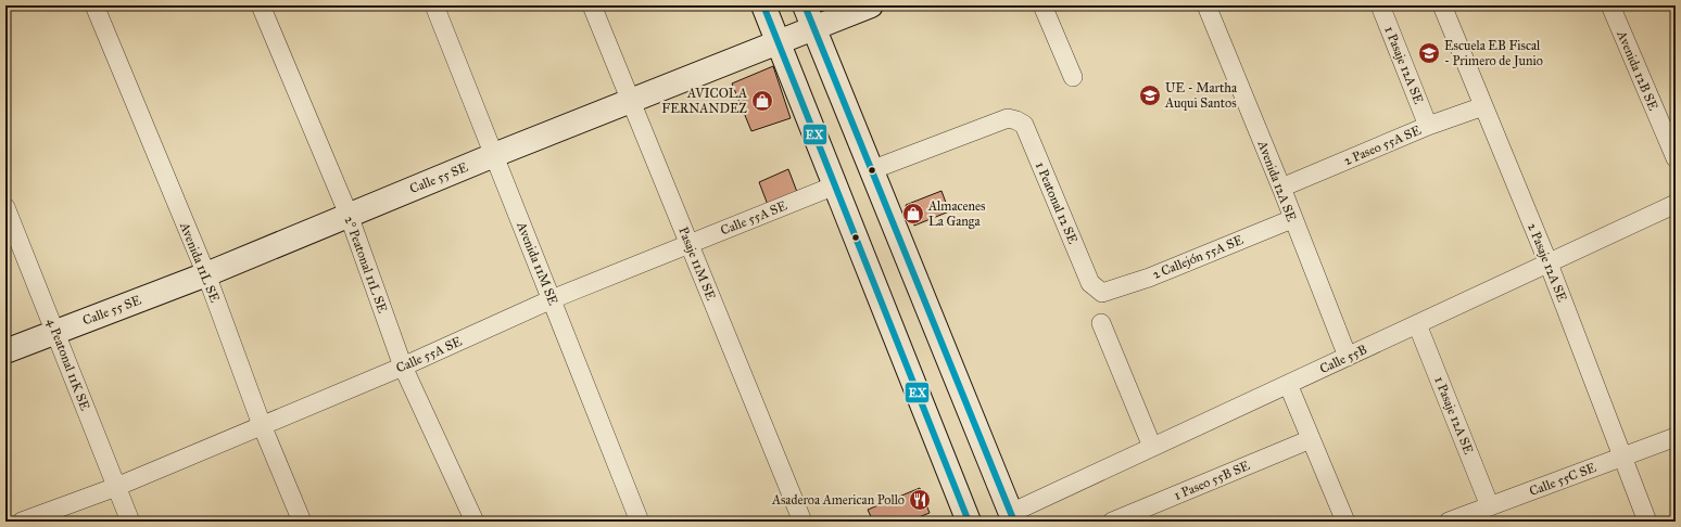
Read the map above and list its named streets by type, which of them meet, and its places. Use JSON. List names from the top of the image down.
{
  "streets": {
    "main road": ["Calle 55 SE"],
    "street": [
      "1 Pasaje 12A SE",
      "Avenida 12B SE",
      "2 Paseo 55A SE",
      "Avenida 12A SE",
      "1 Peatonal 12 SE",
      "Calle 55A SE",
      "2 Callejón 55A SE",
      "Avenida 11L SE",
      "2 Pasaje 12A SE",
      "Avenida 11M SE",
      "Pasaje 11M SE",
      "2° Peatonal 11L SE",
      "Calle 55B",
      "4 Peatonal 11K SE",
      "Calle 55C SE",
      "1 Paseo 55B SE"
    ]
  },
  "crossings": [
    ["1 Pasaje 12A SE", "2 Paseo 55A SE"],
    ["1 Pasaje 12A SE", "Calle 55B"],
    ["1 Pasaje 12A SE", "Calle 55C SE"],
    ["2 Paseo 55A SE", "Avenida 12A SE"],
    ["2 Paseo 55A SE", "2 Pasaje 12A SE"],
    ["Calle 55 SE", "Avenida 11L SE"],
    ["Calle 55 SE", "Avenida 11M SE"],
    ["Calle 55 SE", "Pasaje 11M SE"],
    ["Calle 55 SE", "2° Peatonal 11L SE"],
    ["Calle 55 SE", "4 Peatonal 11K SE"],
    ["Avenida 12A SE", "2 Callejón 55A SE"],
    ["Avenida 12A SE", "Calle 55B"],
    ["1 Peatonal 12 SE", "2 Callejón 55A SE"],
    ["Calle 55A SE", "Avenida 11L SE"],
    ["Calle 55A SE", "Avenida 11M SE"],
    ["Calle 55A SE", "Pasaje 11M SE"],
    ["Calle 55A SE", "2° Peatonal 11L SE"],
    ["Calle 55A SE", "4 Peatonal 11K SE"],
    ["2 Pasaje 12A SE", "Calle 55B"],
    ["2 Pasaje 12A SE", "Calle 55C SE"]
  ],
  "places": {
    "school or university": ["Escuela EB Fiscal - Primero de Junio", "UE - Martha Auqui Santos"],
    "shop": ["AVICOLA FERNANDEZ", "Almacenes La Ganga"],
    "restaurant": ["Asaderoa American Pollo"]
  },
  "lines": ["transit line EX"]
}
